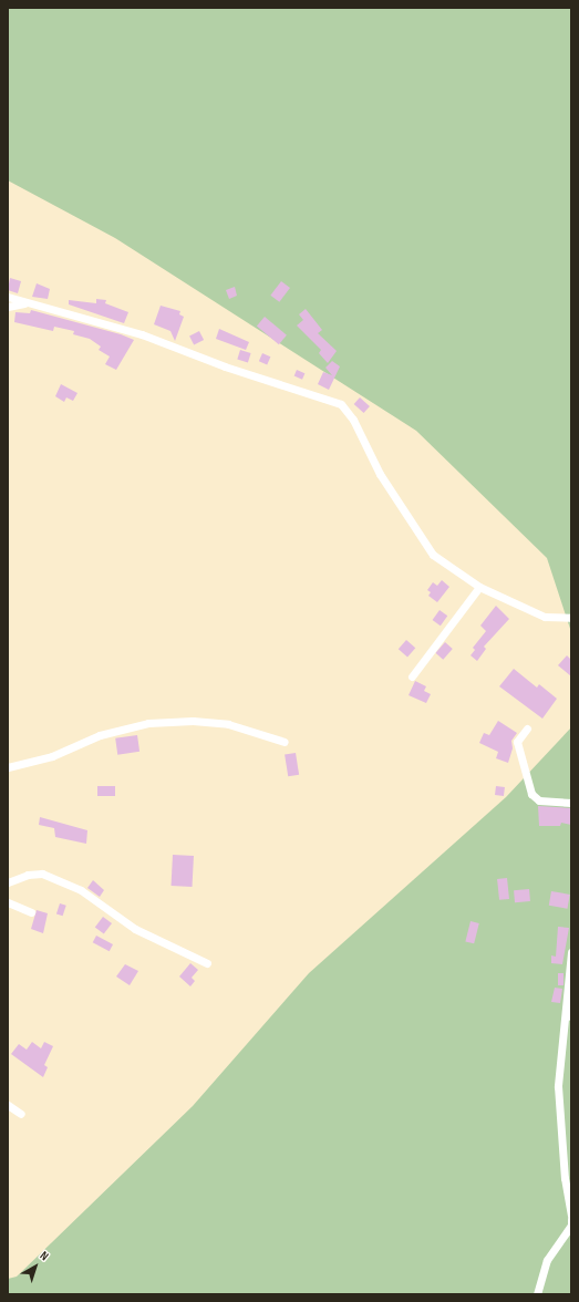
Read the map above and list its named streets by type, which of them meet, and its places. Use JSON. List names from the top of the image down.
{
  "north": "top right"
}
